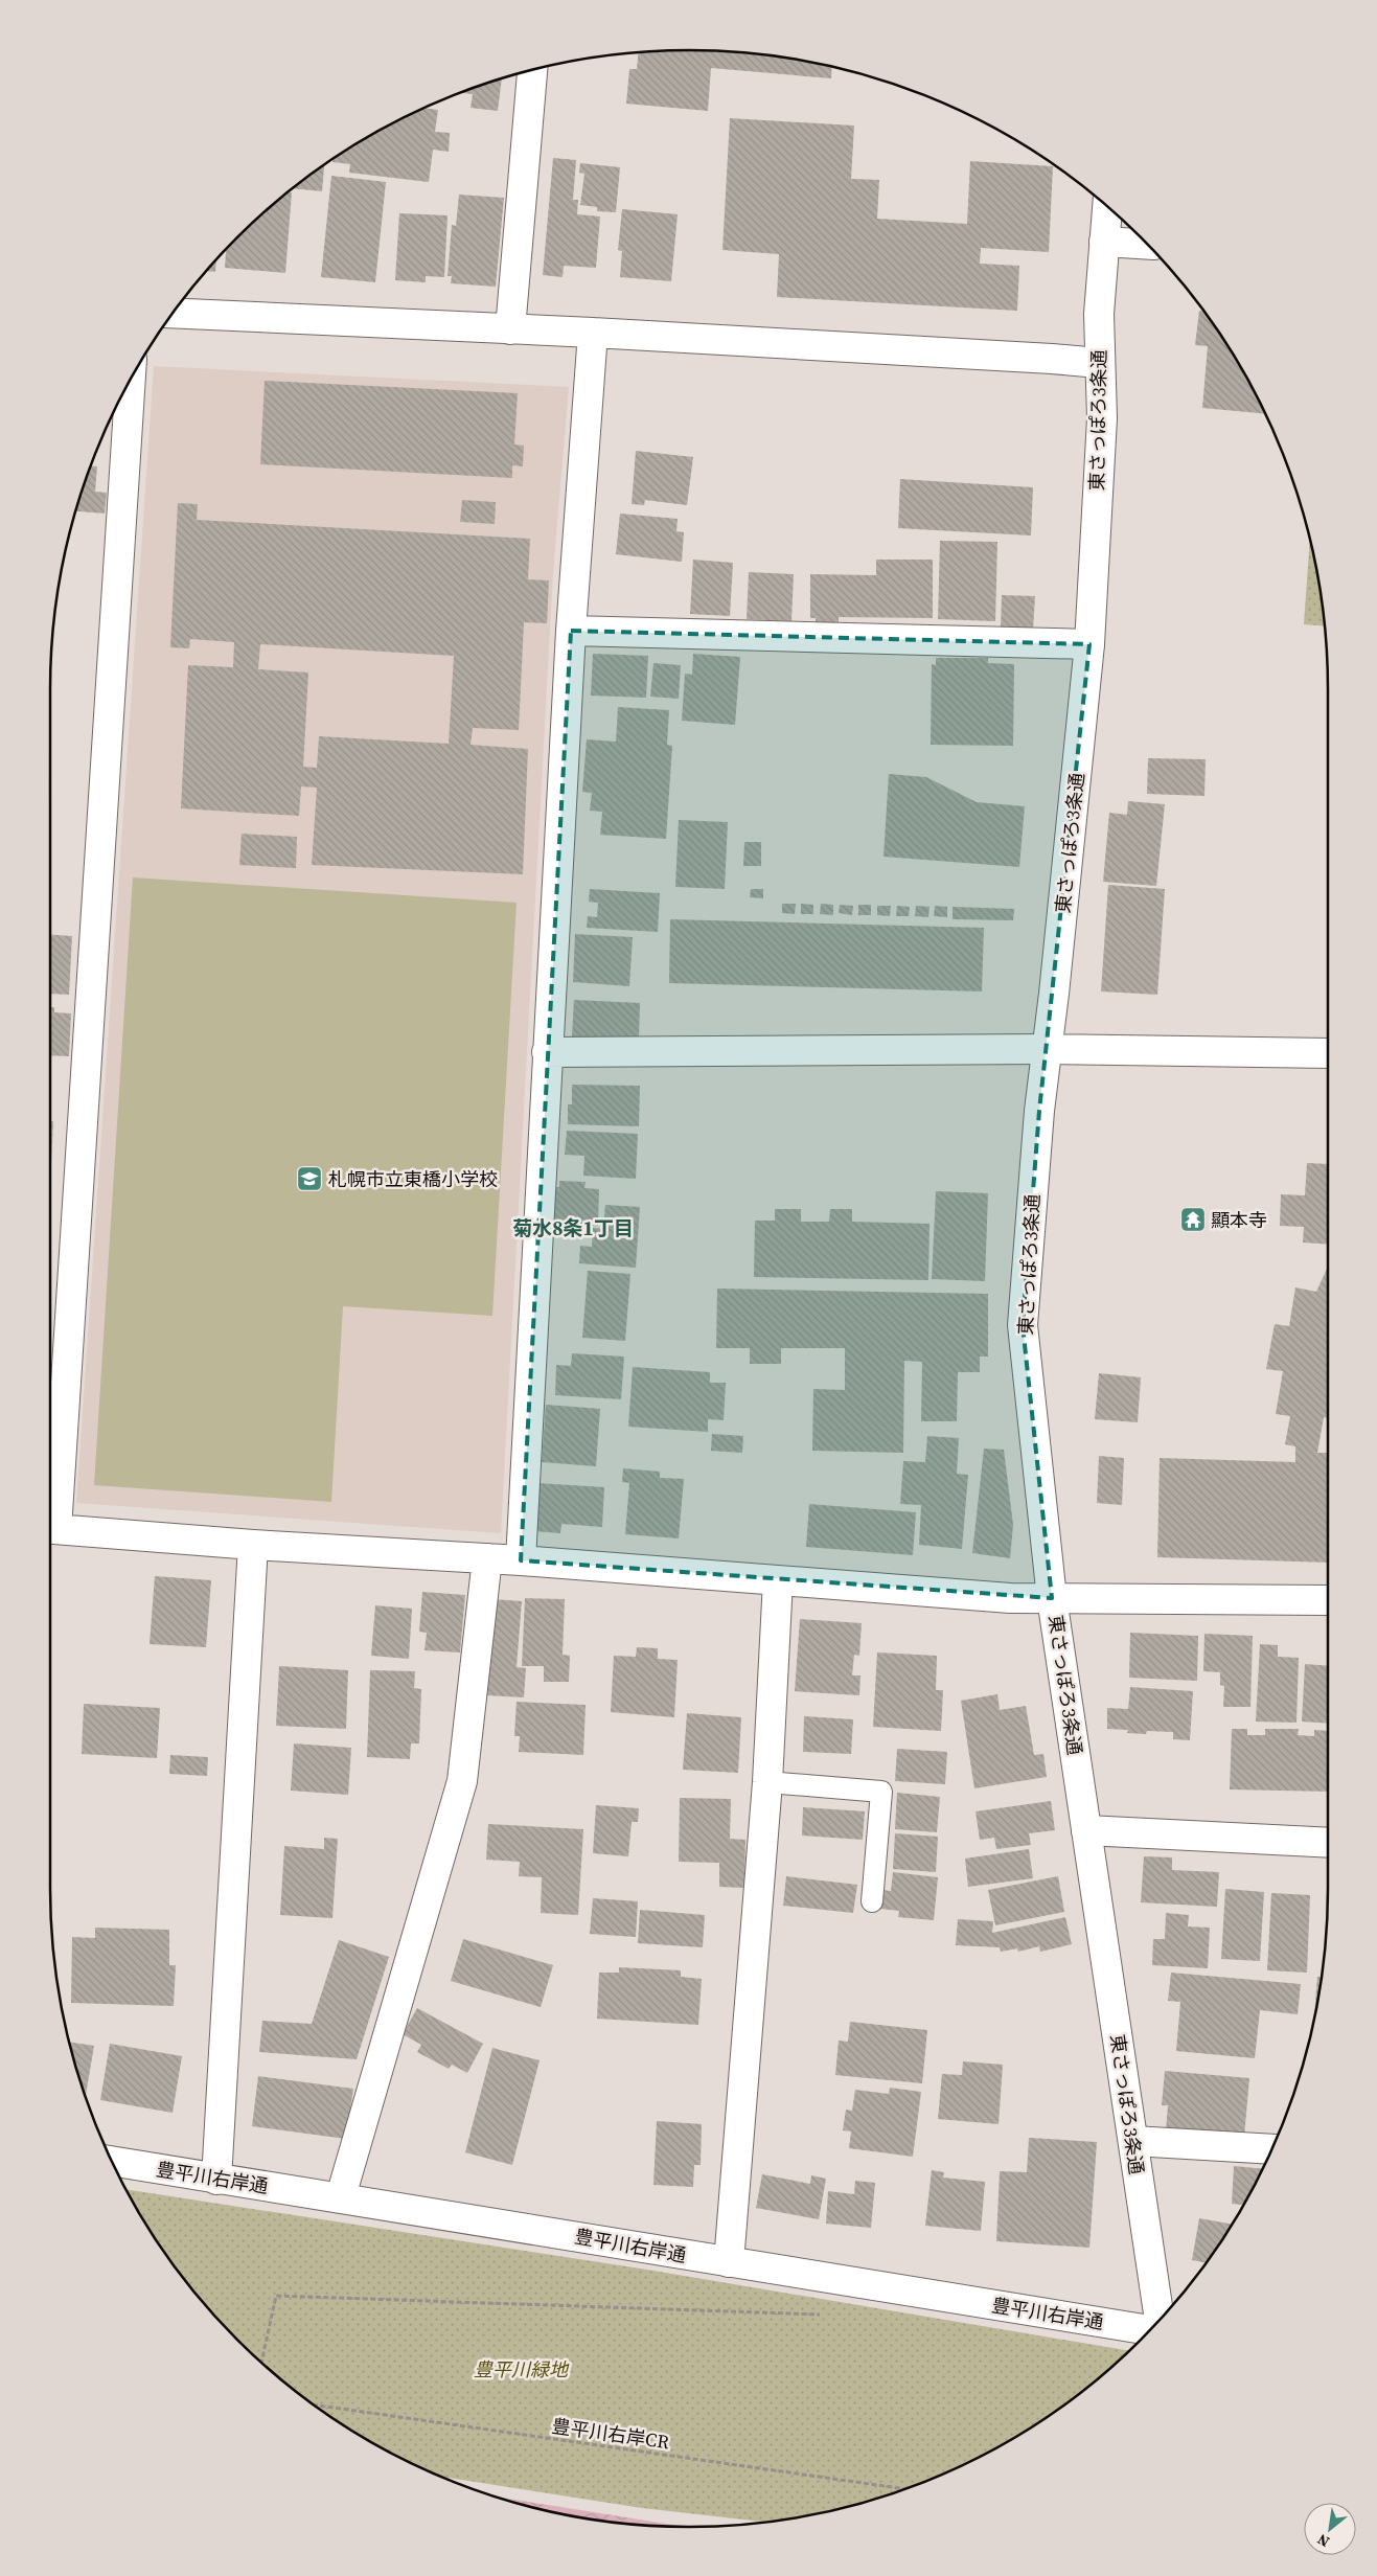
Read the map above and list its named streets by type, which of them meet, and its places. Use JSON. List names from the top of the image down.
{
  "streets": {
    "street": ["東さっぽろ3条通", "豊平川右岸通"],
    "path": ["豊平川右岸CR"]
  },
  "districts": ["菊水8条1丁目"],
  "parks": ["豊平川緑地"],
  "places": {
    "school or university": ["札幌市立東橋小学校"],
    "temple": ["顯本寺"]
  },
  "north": "bottom left"
}
